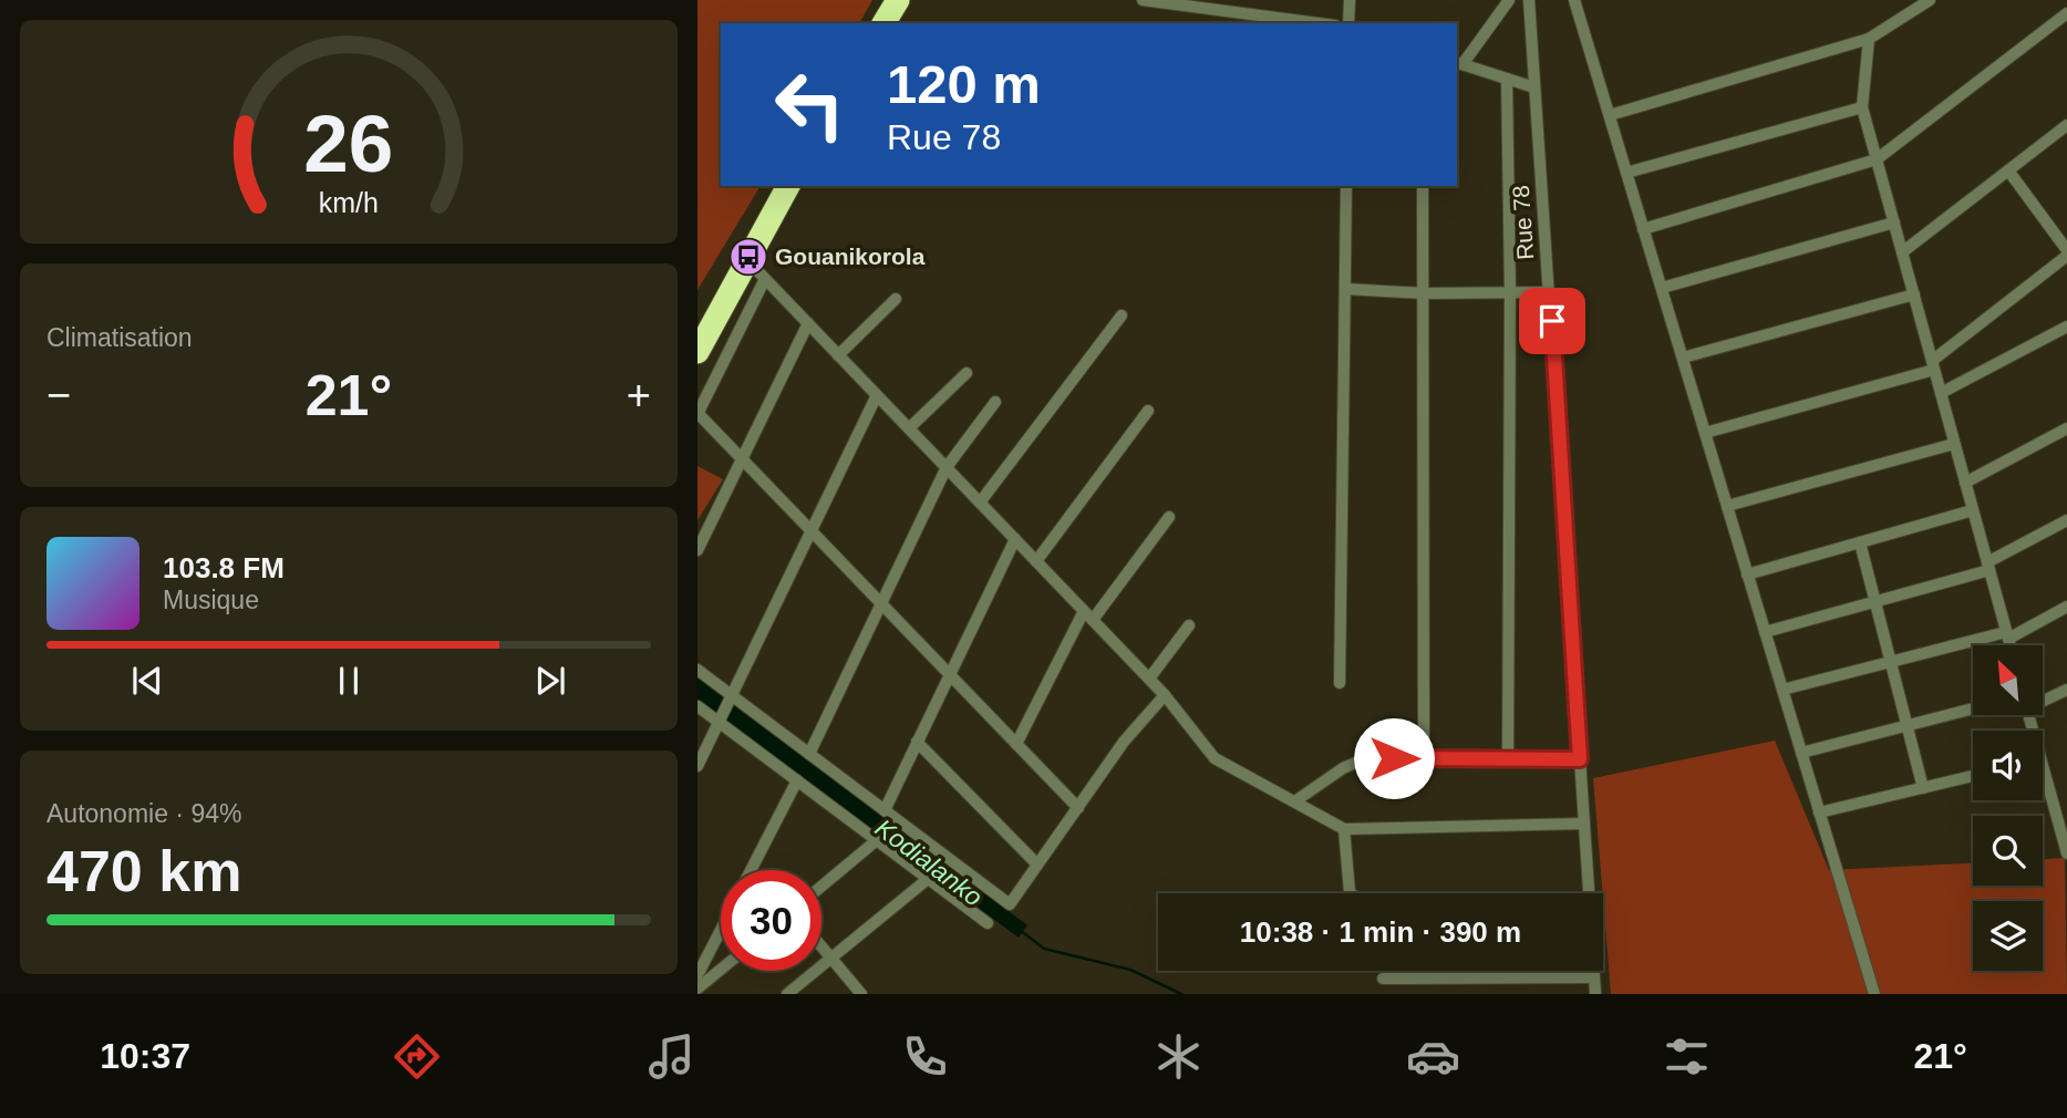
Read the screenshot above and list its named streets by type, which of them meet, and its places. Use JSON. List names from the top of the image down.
{
  "streets": {
    "street": ["Rue 78"]
  },
  "water": ["Kodialanko"],
  "places": {
    "bus stop": ["Gouanikorola"]
  },
  "north": "top left",
  "page": {
    "turn": ["120 m", "Rue 78"],
    "tile": [
      "Climatisation",
      ["Autonomie · 94%", "470 km"]
    ],
    "heat": ["−", "21°", "+"],
    "song": ["103.8 FM", "Musique"],
    "limit": "30",
    "trip": "10:38 · 1 min · 390 m",
    "tabs": ["10:37", "21°"],
    "gauge": ["26", "km/h"]
  }
}
